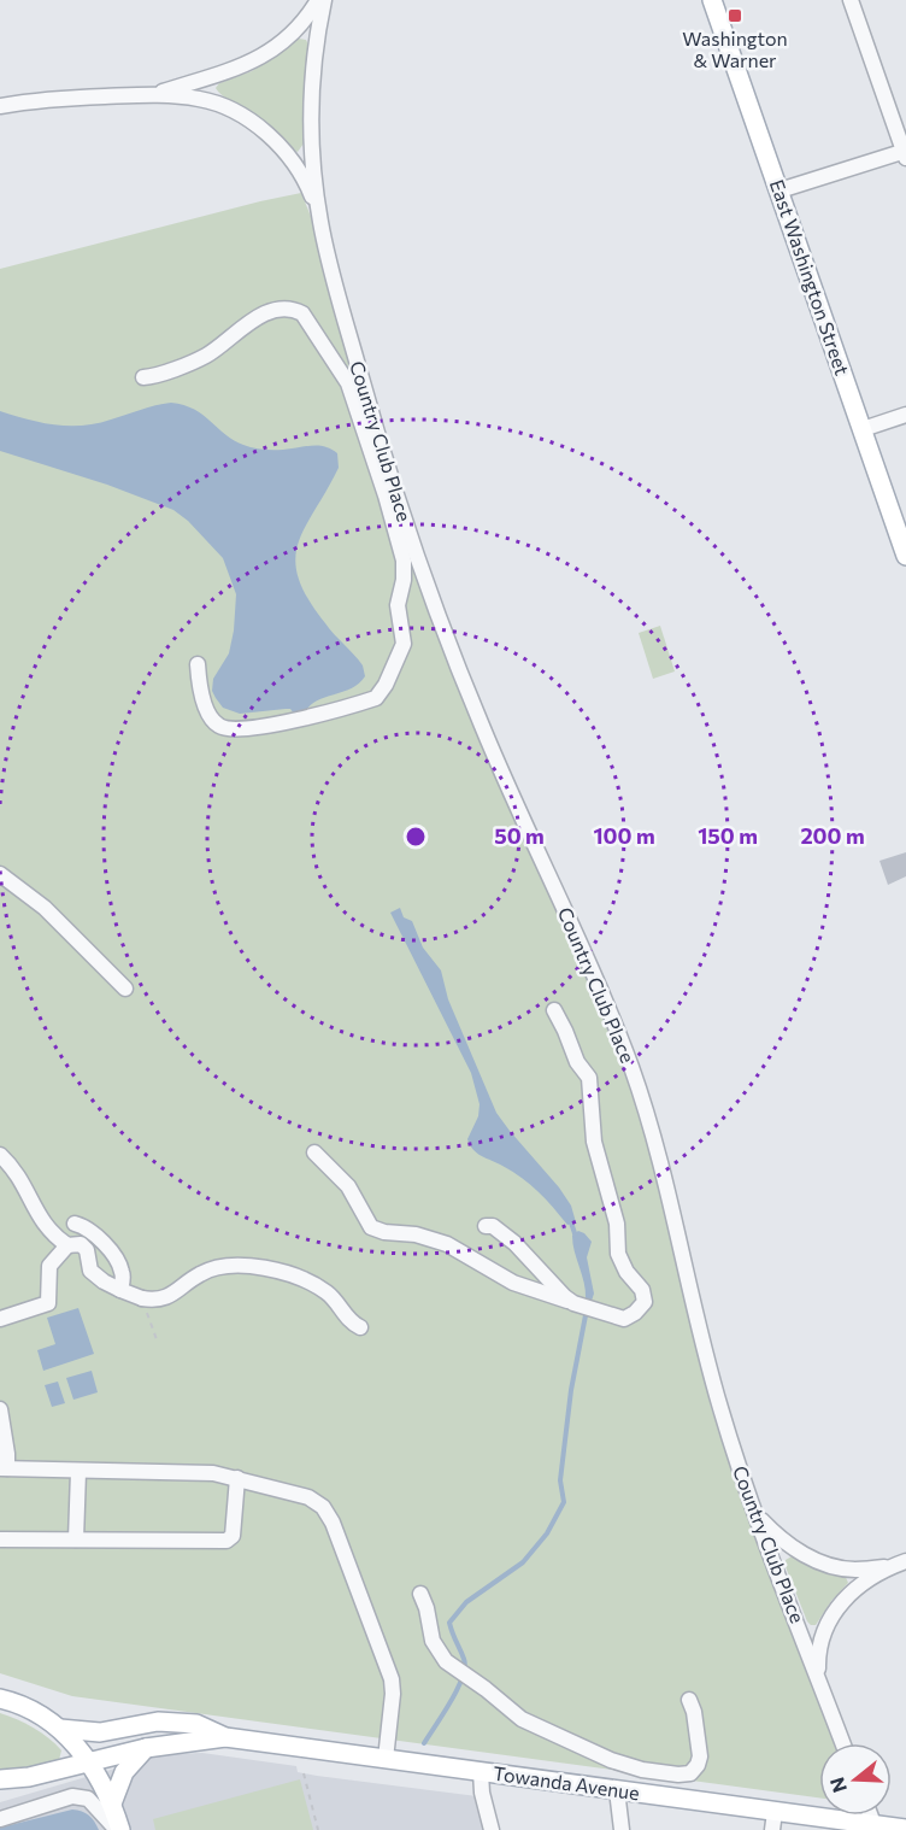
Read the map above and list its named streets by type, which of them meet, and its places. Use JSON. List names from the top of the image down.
{
  "streets": {
    "main road": ["East Washington Street", "Towanda Avenue"],
    "street": ["Country Club Place"]
  },
  "places": {
    "transit": ["Washington & Warner"]
  },
  "north": "left",
  "rings": [
    "50 m",
    "100 m",
    "150 m",
    "200 m"
  ]
}
